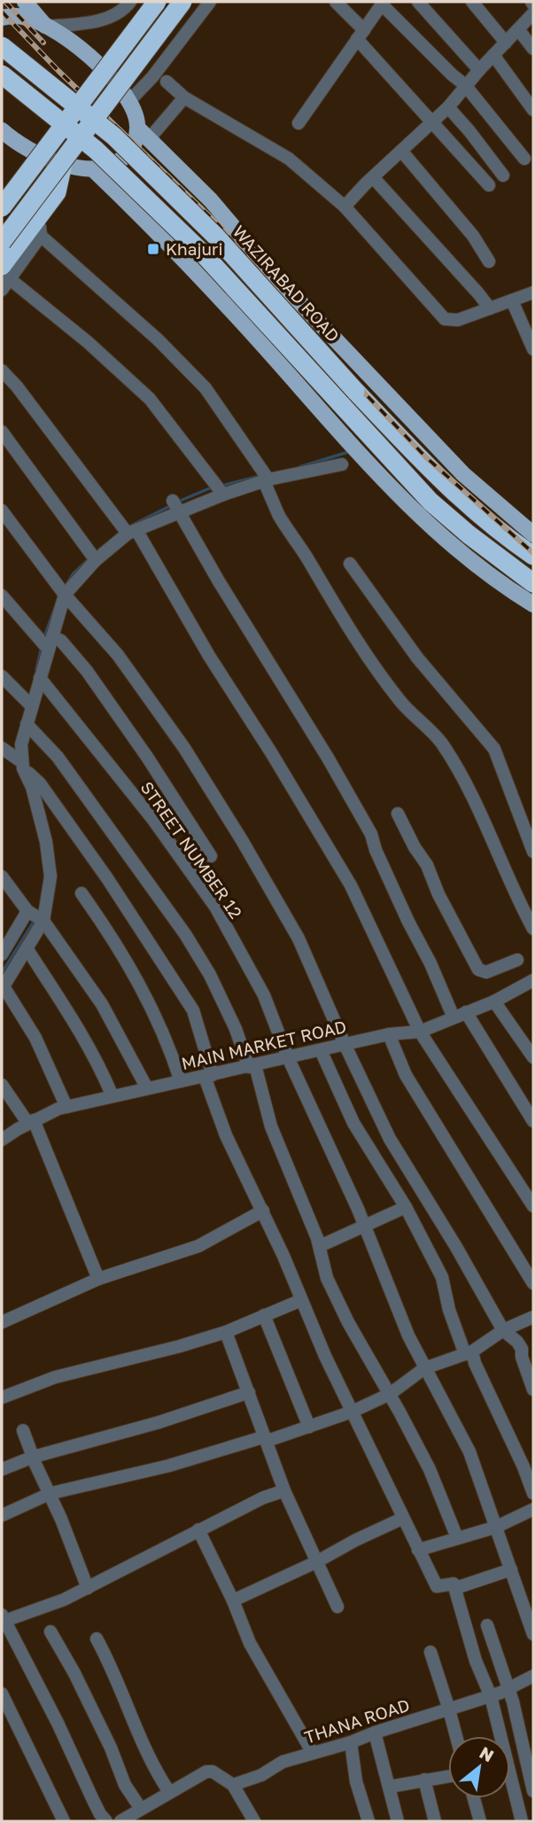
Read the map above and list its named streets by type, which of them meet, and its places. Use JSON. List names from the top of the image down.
{
  "streets": {
    "highway": ["WAZIRABAD ROAD"],
    "street": ["STREET NUMBER 12", "MAIN MARKET ROAD", "THANA ROAD"]
  },
  "crossings": [
    ["STREET NUMBER 12", "MAIN MARKET ROAD"]
  ],
  "places": {
    "transit": ["Khajuri"]
  },
  "north": "top right"
}
